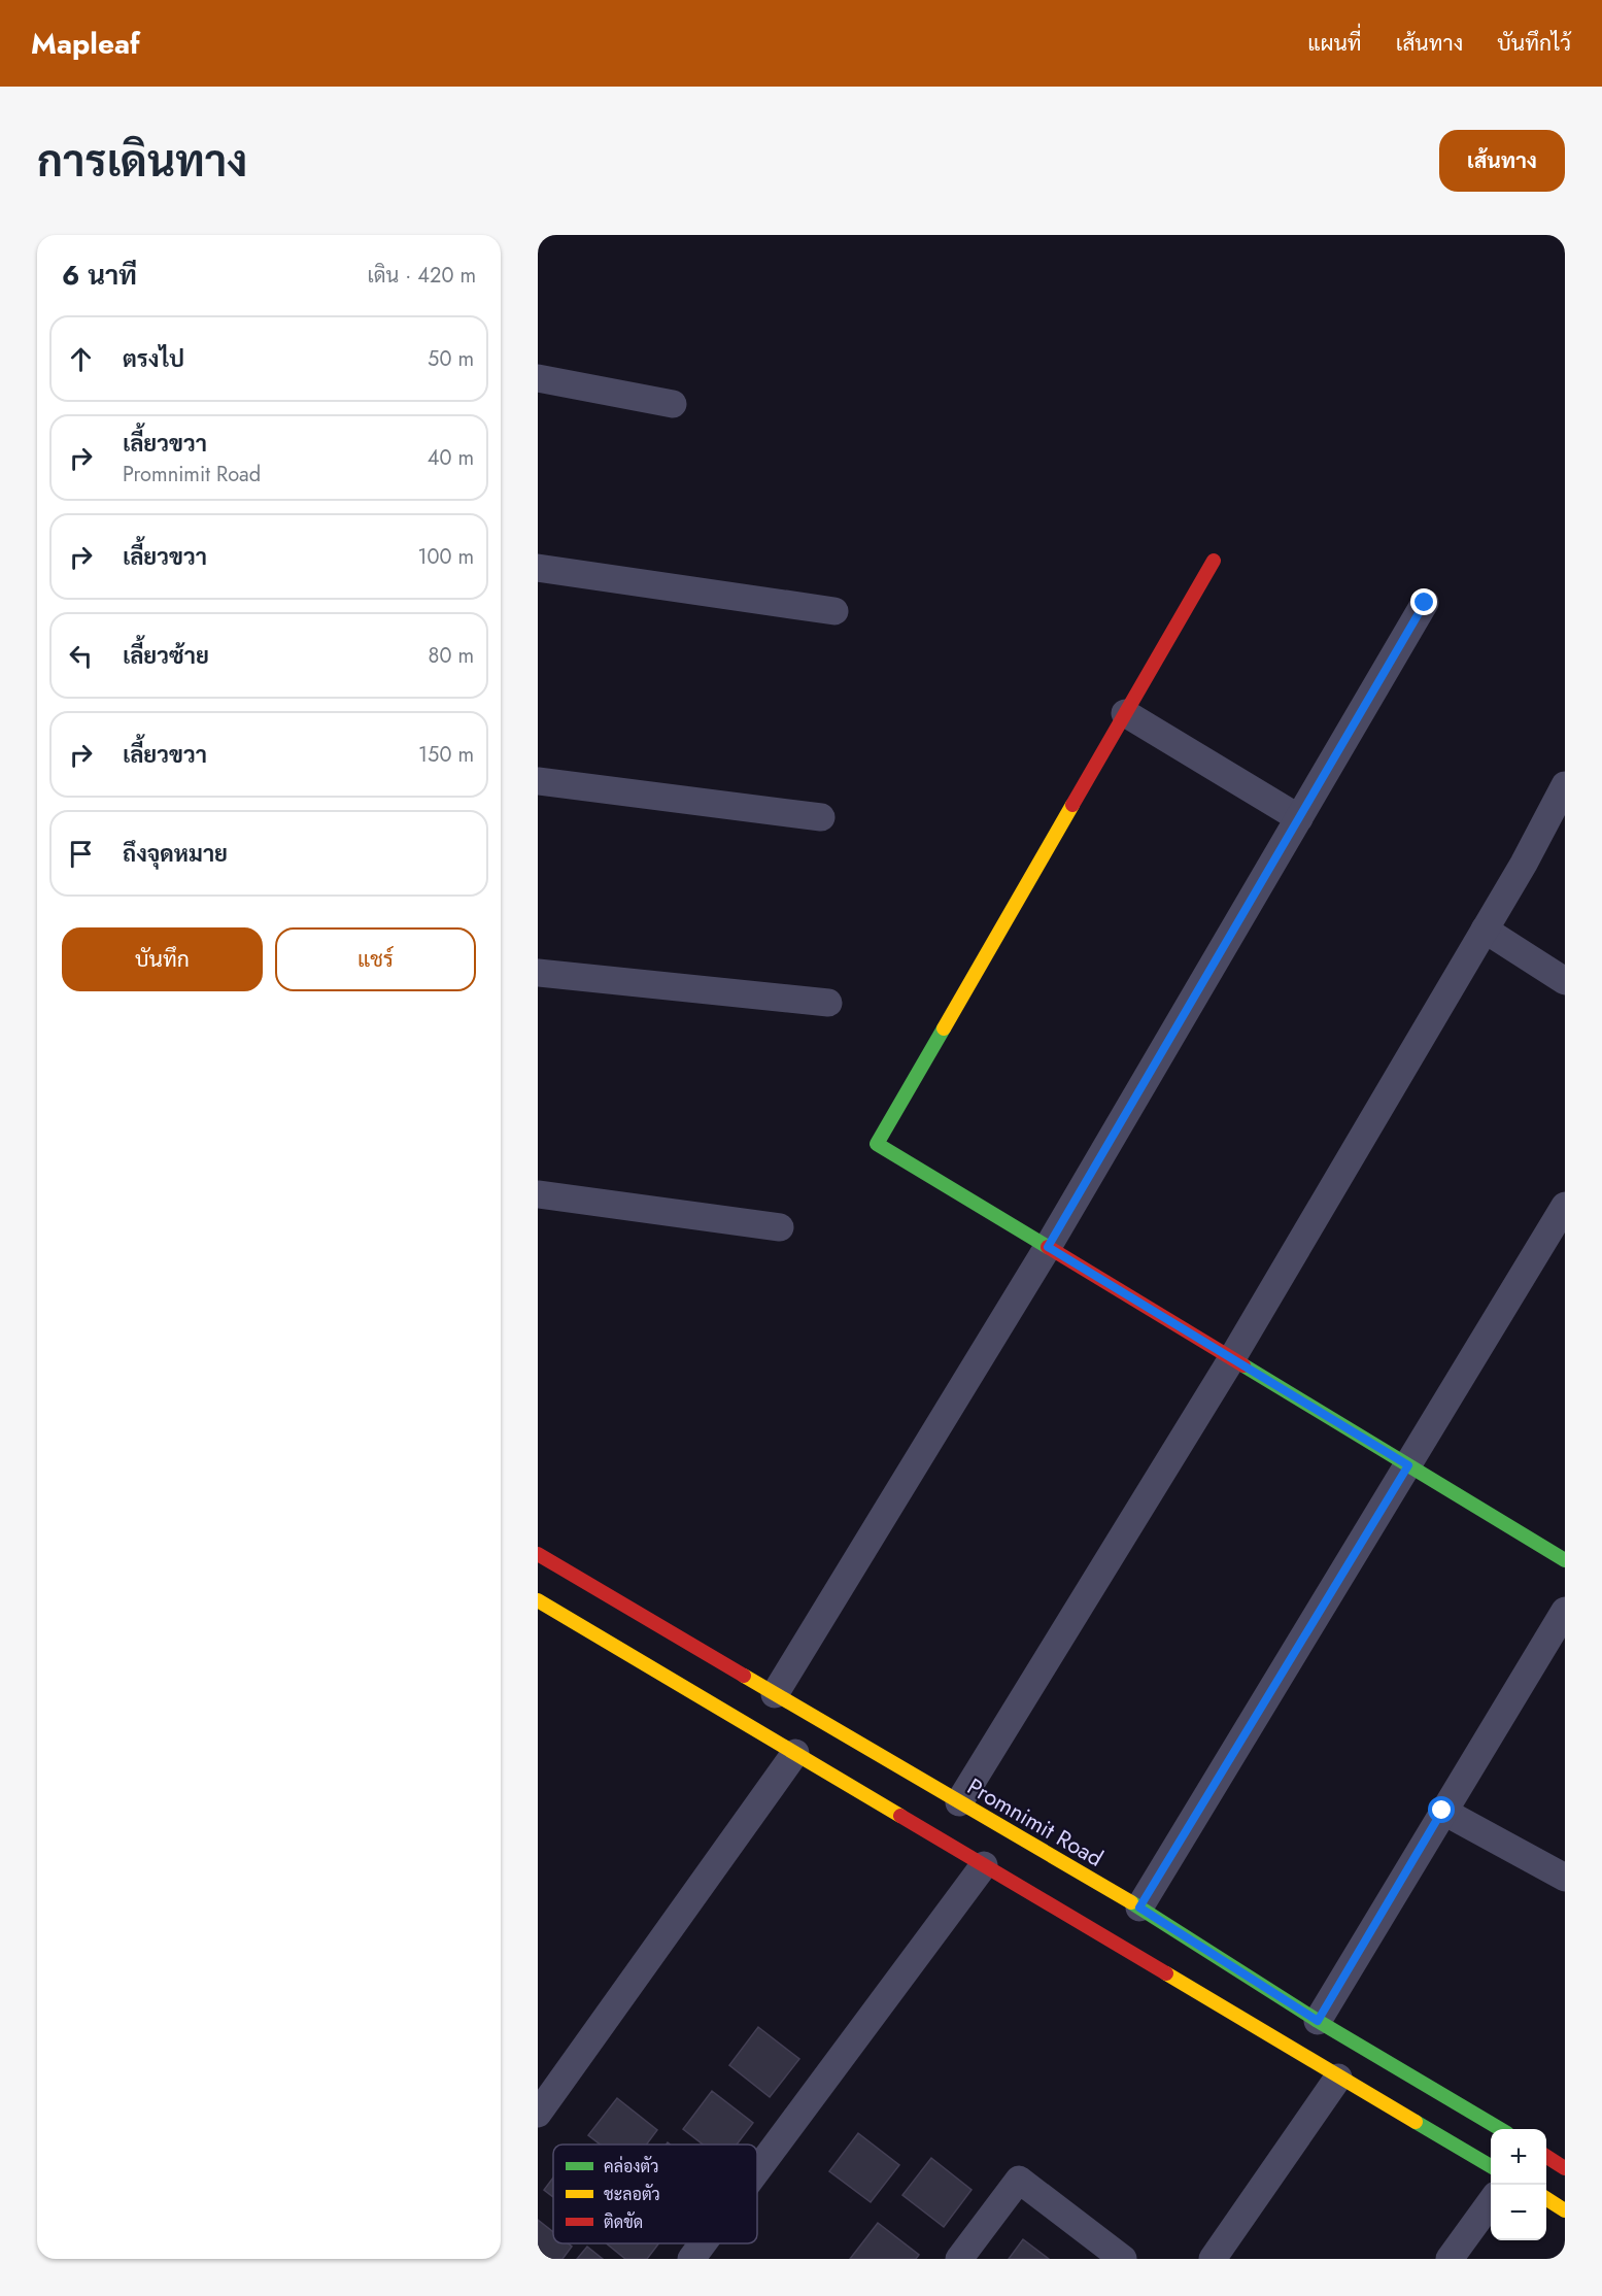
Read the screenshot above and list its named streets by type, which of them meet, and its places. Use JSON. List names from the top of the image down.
{
  "streets": {
    "street": ["Promnimit Road"]
  },
  "legend": ["คล่องตัว", "ชะลอตัว", "ติดขัด"],
  "page": {
    "header": "Mapleaf",
    "nav": ["แผนที่", "เส้นทาง", "บันทึกไว้"],
    "title": "การเดินทาง",
    "buttons": [
      "เส้นทาง",
      ["บันทึก", "แชร์"]
    ],
    "heading": ["6 นาที", "เดิน · 420 m"],
    "list": [
      ["ตรงไป", "50 m"],
      ["เลี้ยวขวา", "Promnimit Road", "40 m"],
      ["เลี้ยวขวา", "100 m"],
      ["เลี้ยวซ้าย", "80 m"],
      ["เลี้ยวขวา", "150 m"],
      "ถึงจุดหมาย"
    ],
    "map_buttons": ["+", "−"]
  }
}
